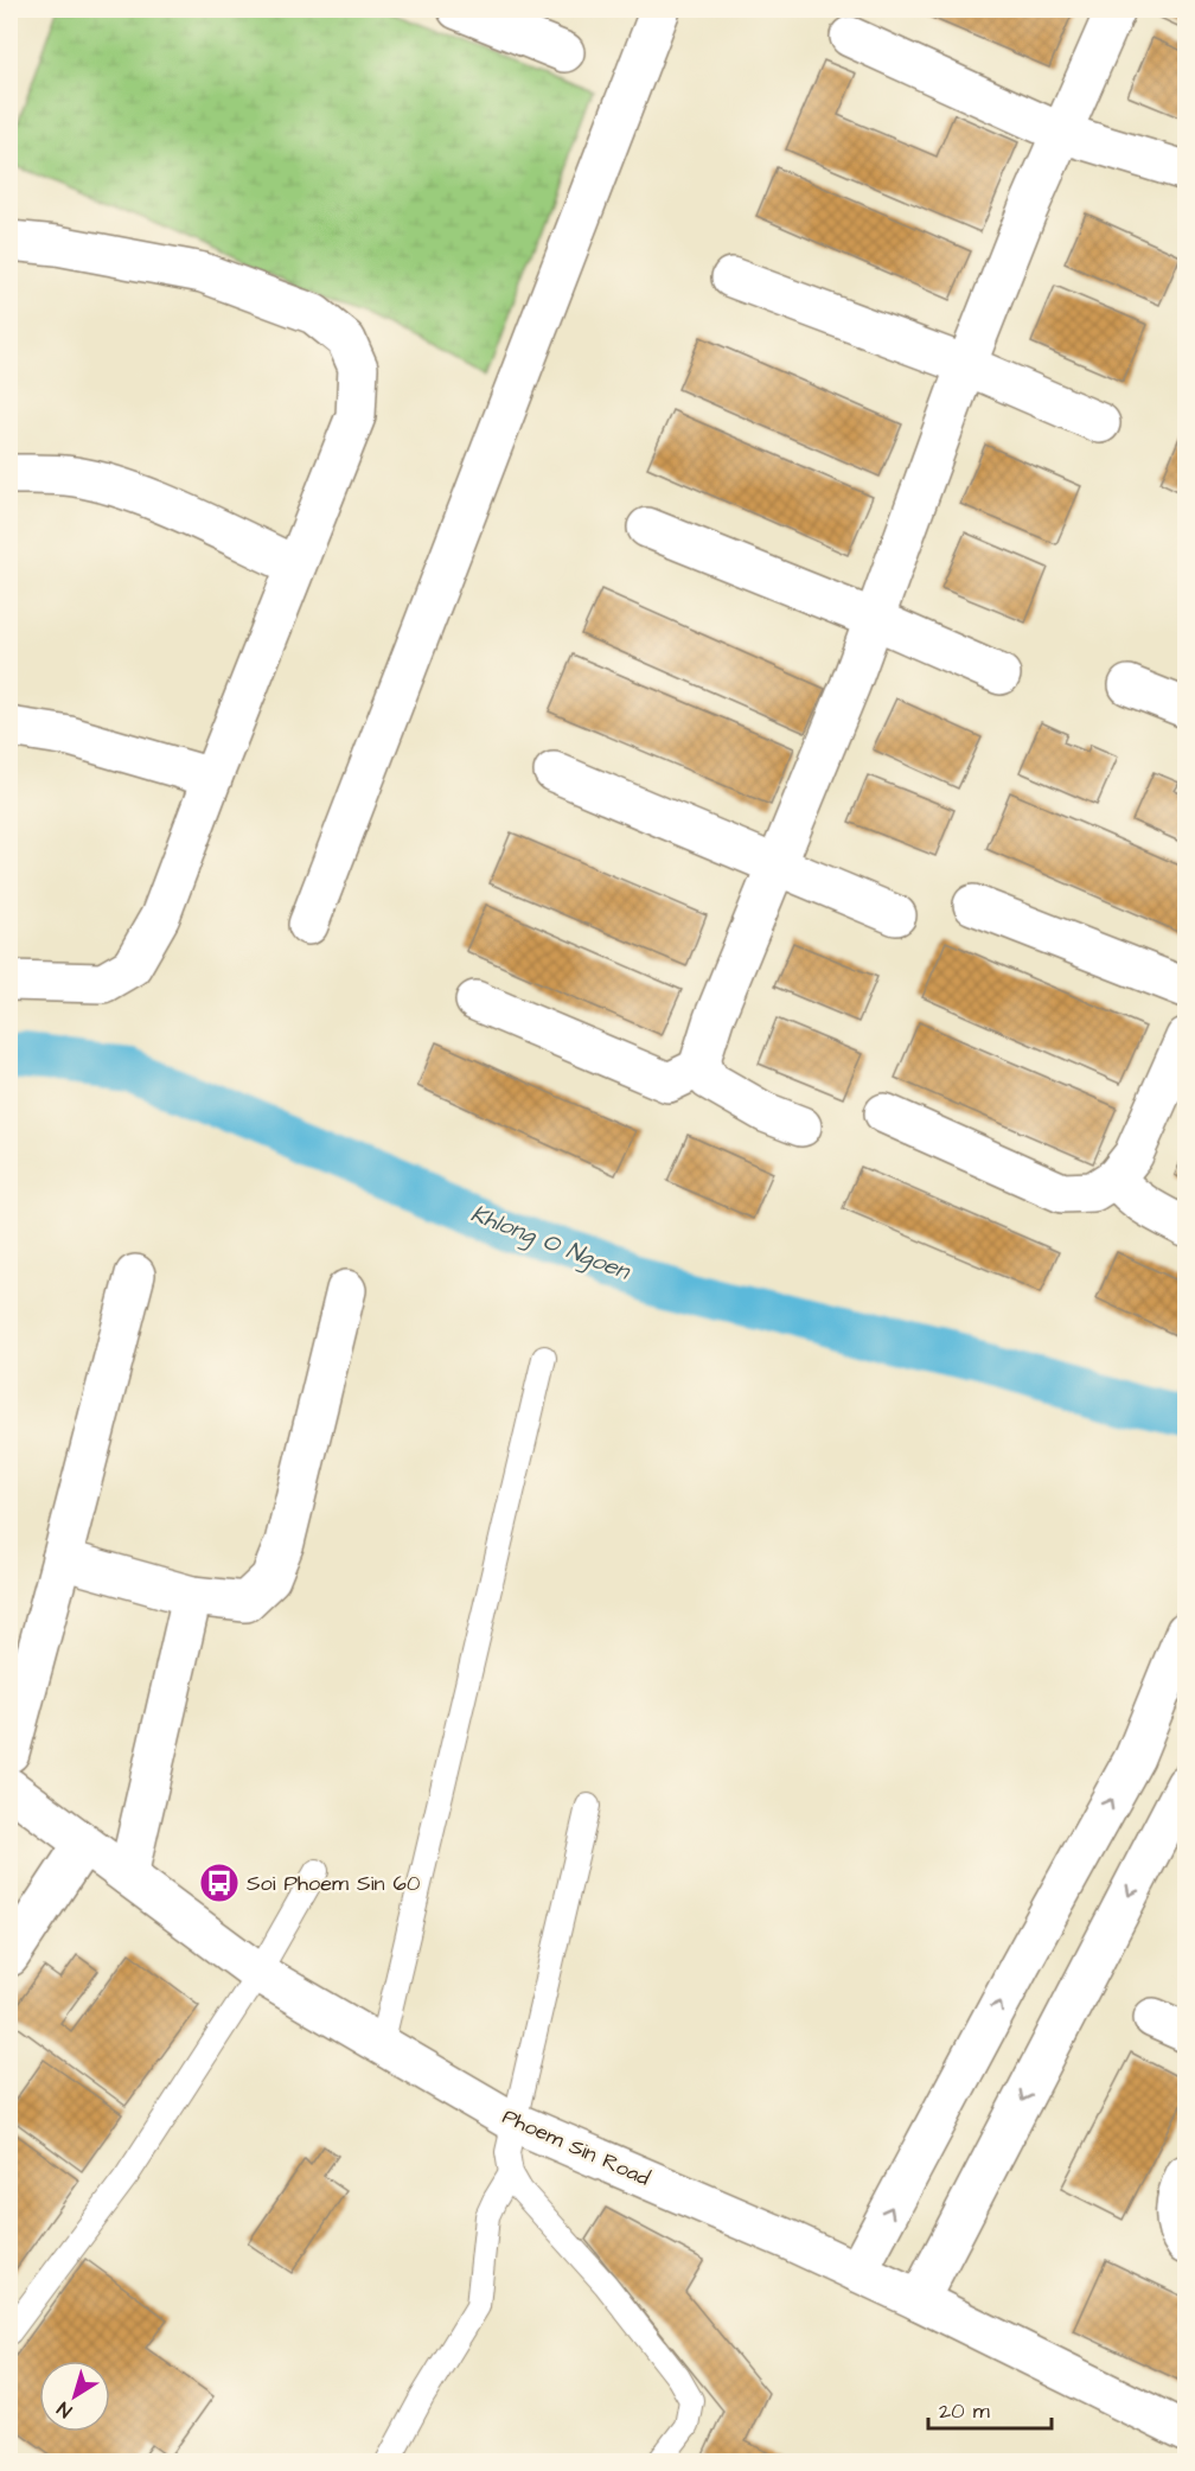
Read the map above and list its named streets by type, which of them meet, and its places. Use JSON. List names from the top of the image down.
{
  "streets": {
    "street": ["Phoem Sin Road"]
  },
  "water": ["Khlong O Ngoen"],
  "places": {
    "bus stop": ["Soi Phoem Sin 60"]
  },
  "scale_bar": "20 m",
  "north": "bottom left"
}
